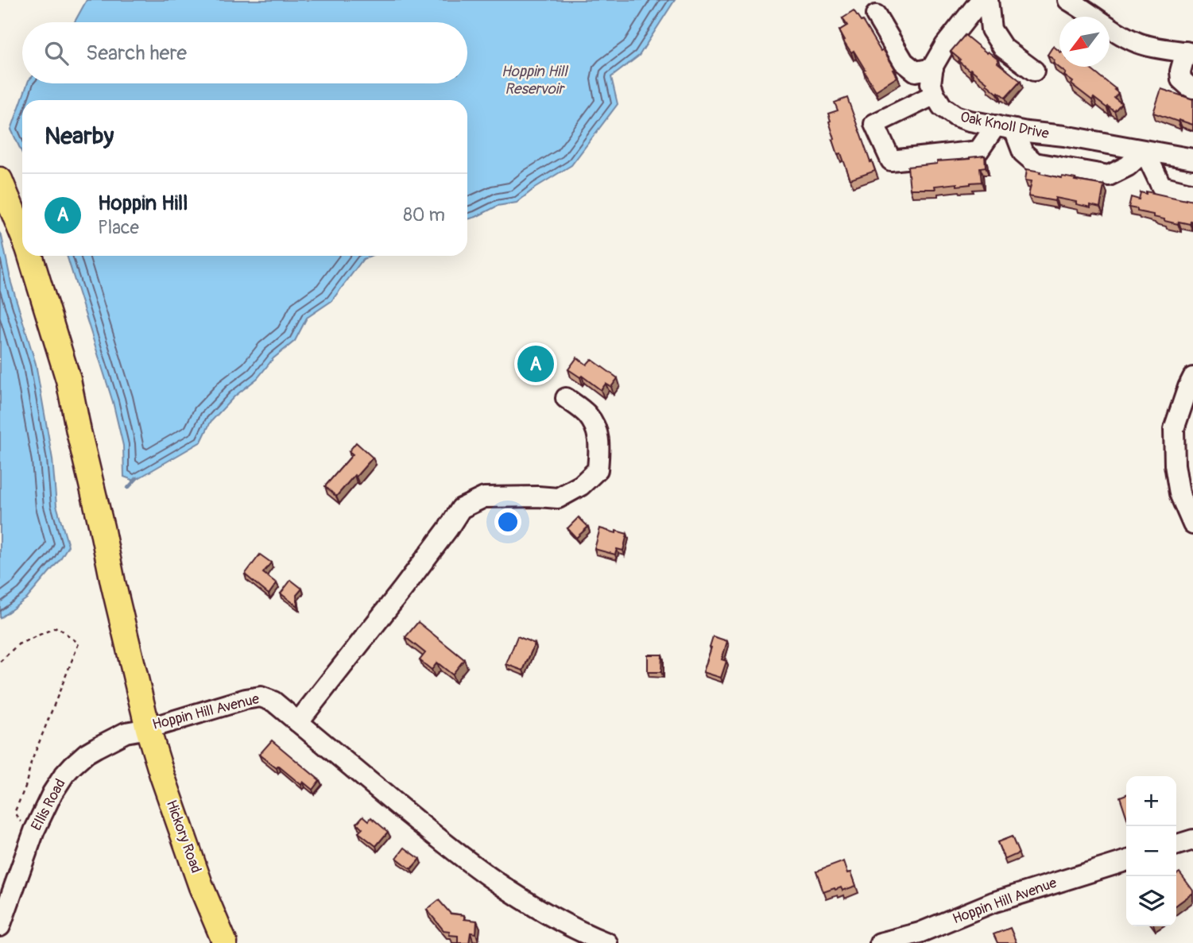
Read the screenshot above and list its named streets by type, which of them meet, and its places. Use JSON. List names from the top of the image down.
{
  "streets": {
    "main road": ["Hoppin Hill Avenue", "Hickory Road"],
    "street": ["Oak Knoll Drive", "Ellis Road"]
  },
  "crossings": [
    ["Hoppin Hill Avenue", "Ellis Road"],
    ["Hoppin Hill Avenue", "Hickory Road"],
    ["Ellis Road", "Hickory Road"]
  ],
  "water": ["Hoppin Hill Reservoir"],
  "north": "bottom left",
  "page": {
    "search": "Search here",
    "heading": "Nearby",
    "list": [
      {
        "mark": "A",
        "name": "Hoppin Hill",
        "note": "Place",
        "value": "80 m"
      }
    ],
    "pins": "A",
    "map_buttons": ["+", "−"]
  }
}
